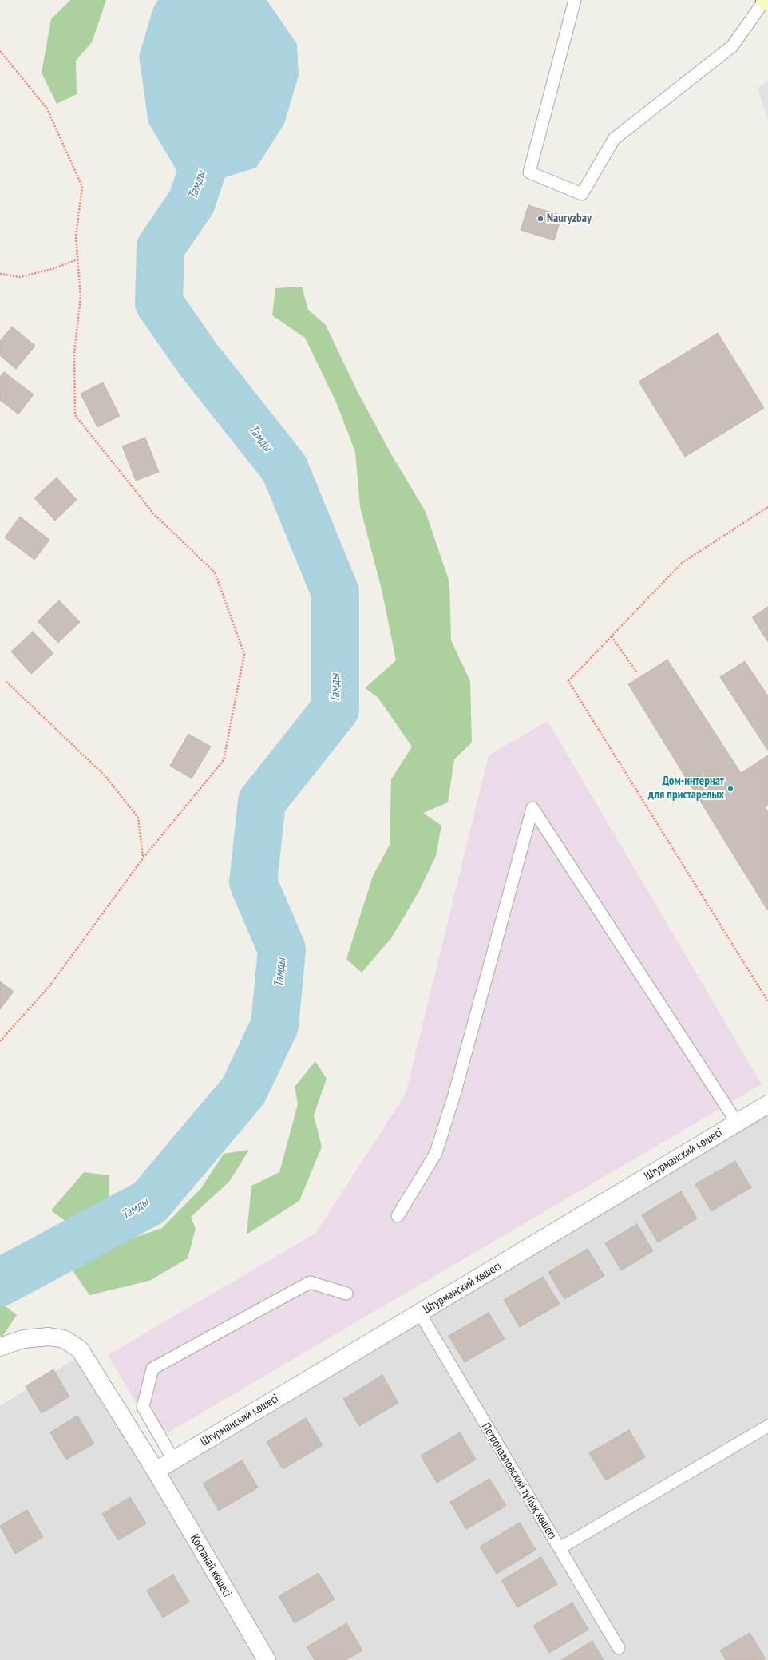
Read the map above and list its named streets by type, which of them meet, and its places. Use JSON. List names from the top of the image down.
{
  "streets": {
    "street": ["Штурманский көшесі", "Қостанай көшесі"],
    "lane": ["Петропавловский тұйық көшесі"]
  },
  "crossings": [
    ["Штурманский көшесі", "Петропавловский тұйық көшесі"],
    ["Штурманский көшесі", "Қостанай көшесі"]
  ],
  "water": ["Тамды"],
  "places": ["Nauryzbay", "Дом-интернат для пристарелых"]
}
